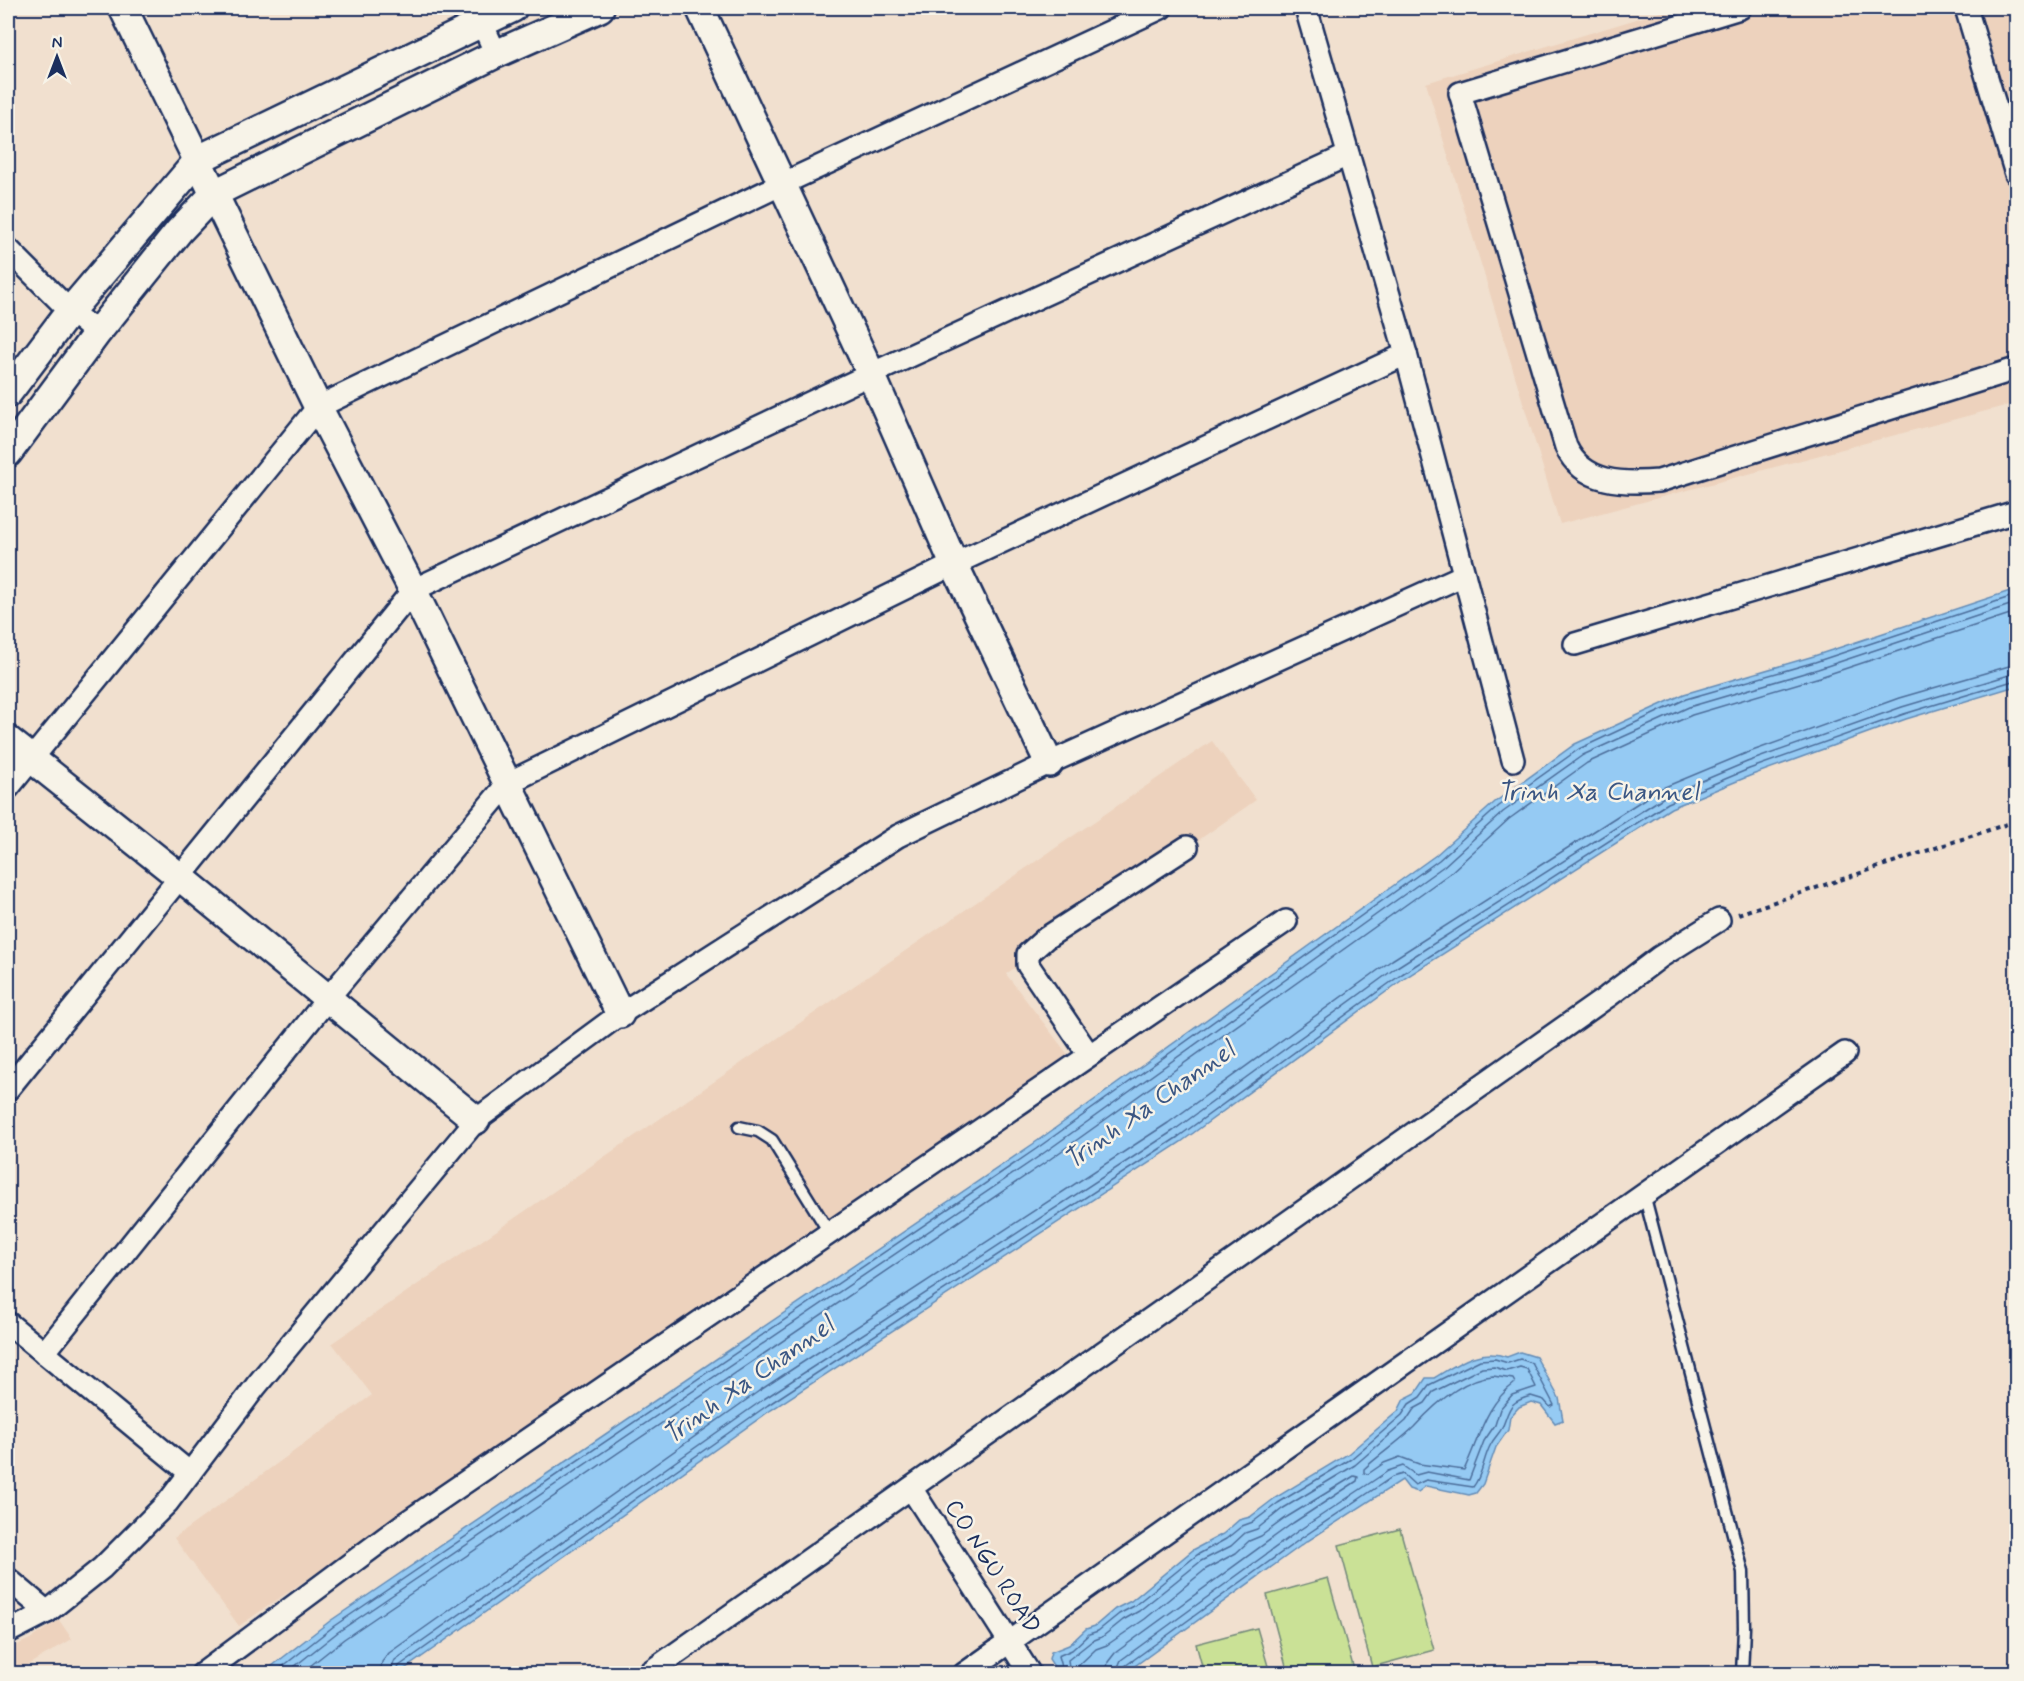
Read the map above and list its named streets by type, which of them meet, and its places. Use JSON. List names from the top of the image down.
{
  "streets": {
    "street": ["CO NGU ROAD"]
  },
  "water": ["Trinh Xa Channel"],
  "north": "top"
}
